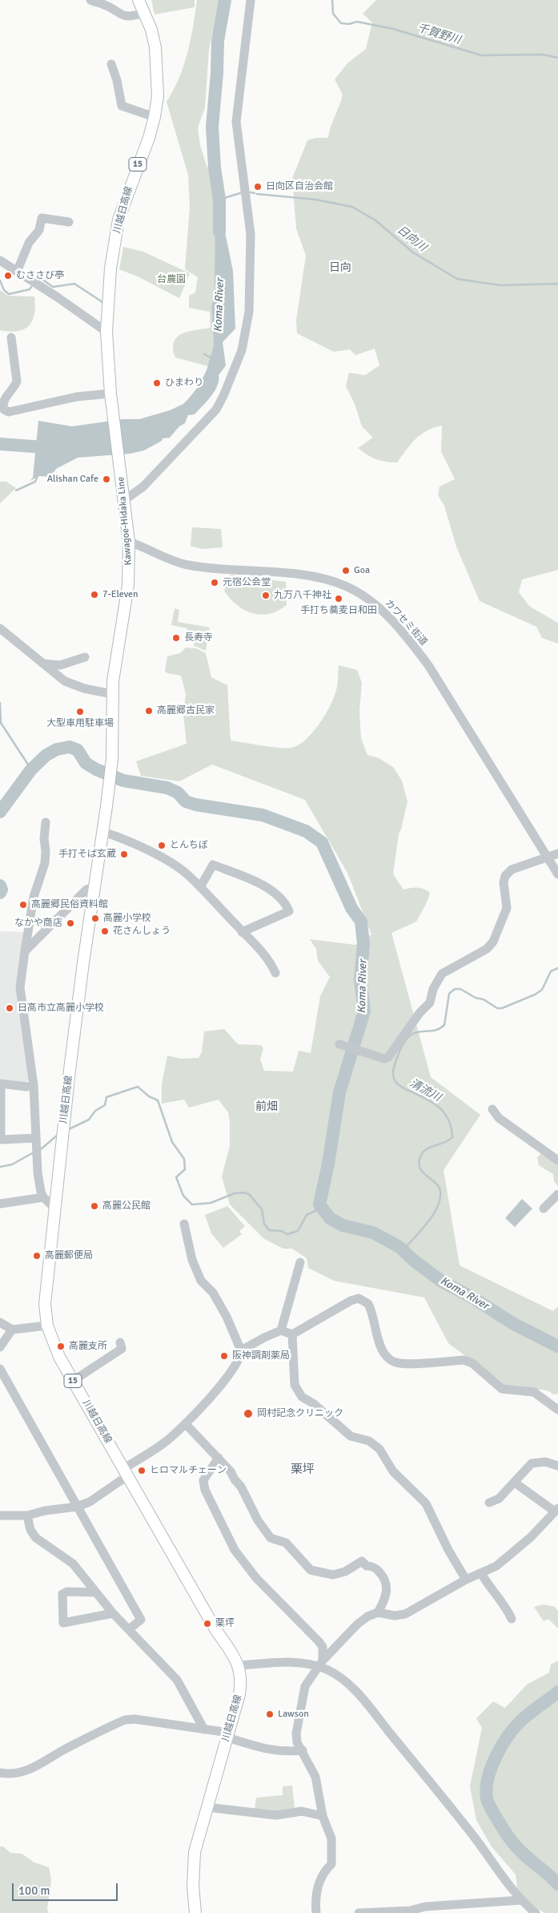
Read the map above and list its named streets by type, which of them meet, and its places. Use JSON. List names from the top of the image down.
{
  "streets": {
    "main road": ["15", "川越日高線", "Kawagoe-Hidaka Line"],
    "street": ["カワセミ街道"]
  },
  "crossings": [
    ["川越日高線", "Kawagoe-Hidaka Line"],
    ["Kawagoe-Hidaka Line", "カワセミ街道"]
  ],
  "districts": ["日向", "前畑", "栗坪"],
  "water": [
    "千賀野川",
    "日向川",
    "Koma River",
    "清流川"
  ],
  "parks": ["台農園"],
  "places": [
    "日向区自治会館",
    "むささび亭",
    "ひまわり",
    "Alishan Cafe",
    "Goa",
    "元宿公会堂",
    "7-Eleven",
    "九万八千神社",
    "手打ち蕎麦日和田",
    "長寿寺",
    "高麗郷古民家",
    "大型車用駐車場",
    "とんちぼ",
    "手打そば玄蔵",
    "高麗郷民俗資料館",
    "高麗小学校",
    "なかや商店",
    "花さんしょう",
    "日高市立高麗小学校",
    "高麗公民館",
    "高麗郵便局",
    "高麗支所",
    "阪神調剤薬局",
    "岡村記念クリニック",
    "ヒロマルチェーン",
    "栗坪",
    "Lawson"
  ],
  "scale_bar": "100 m"
}
